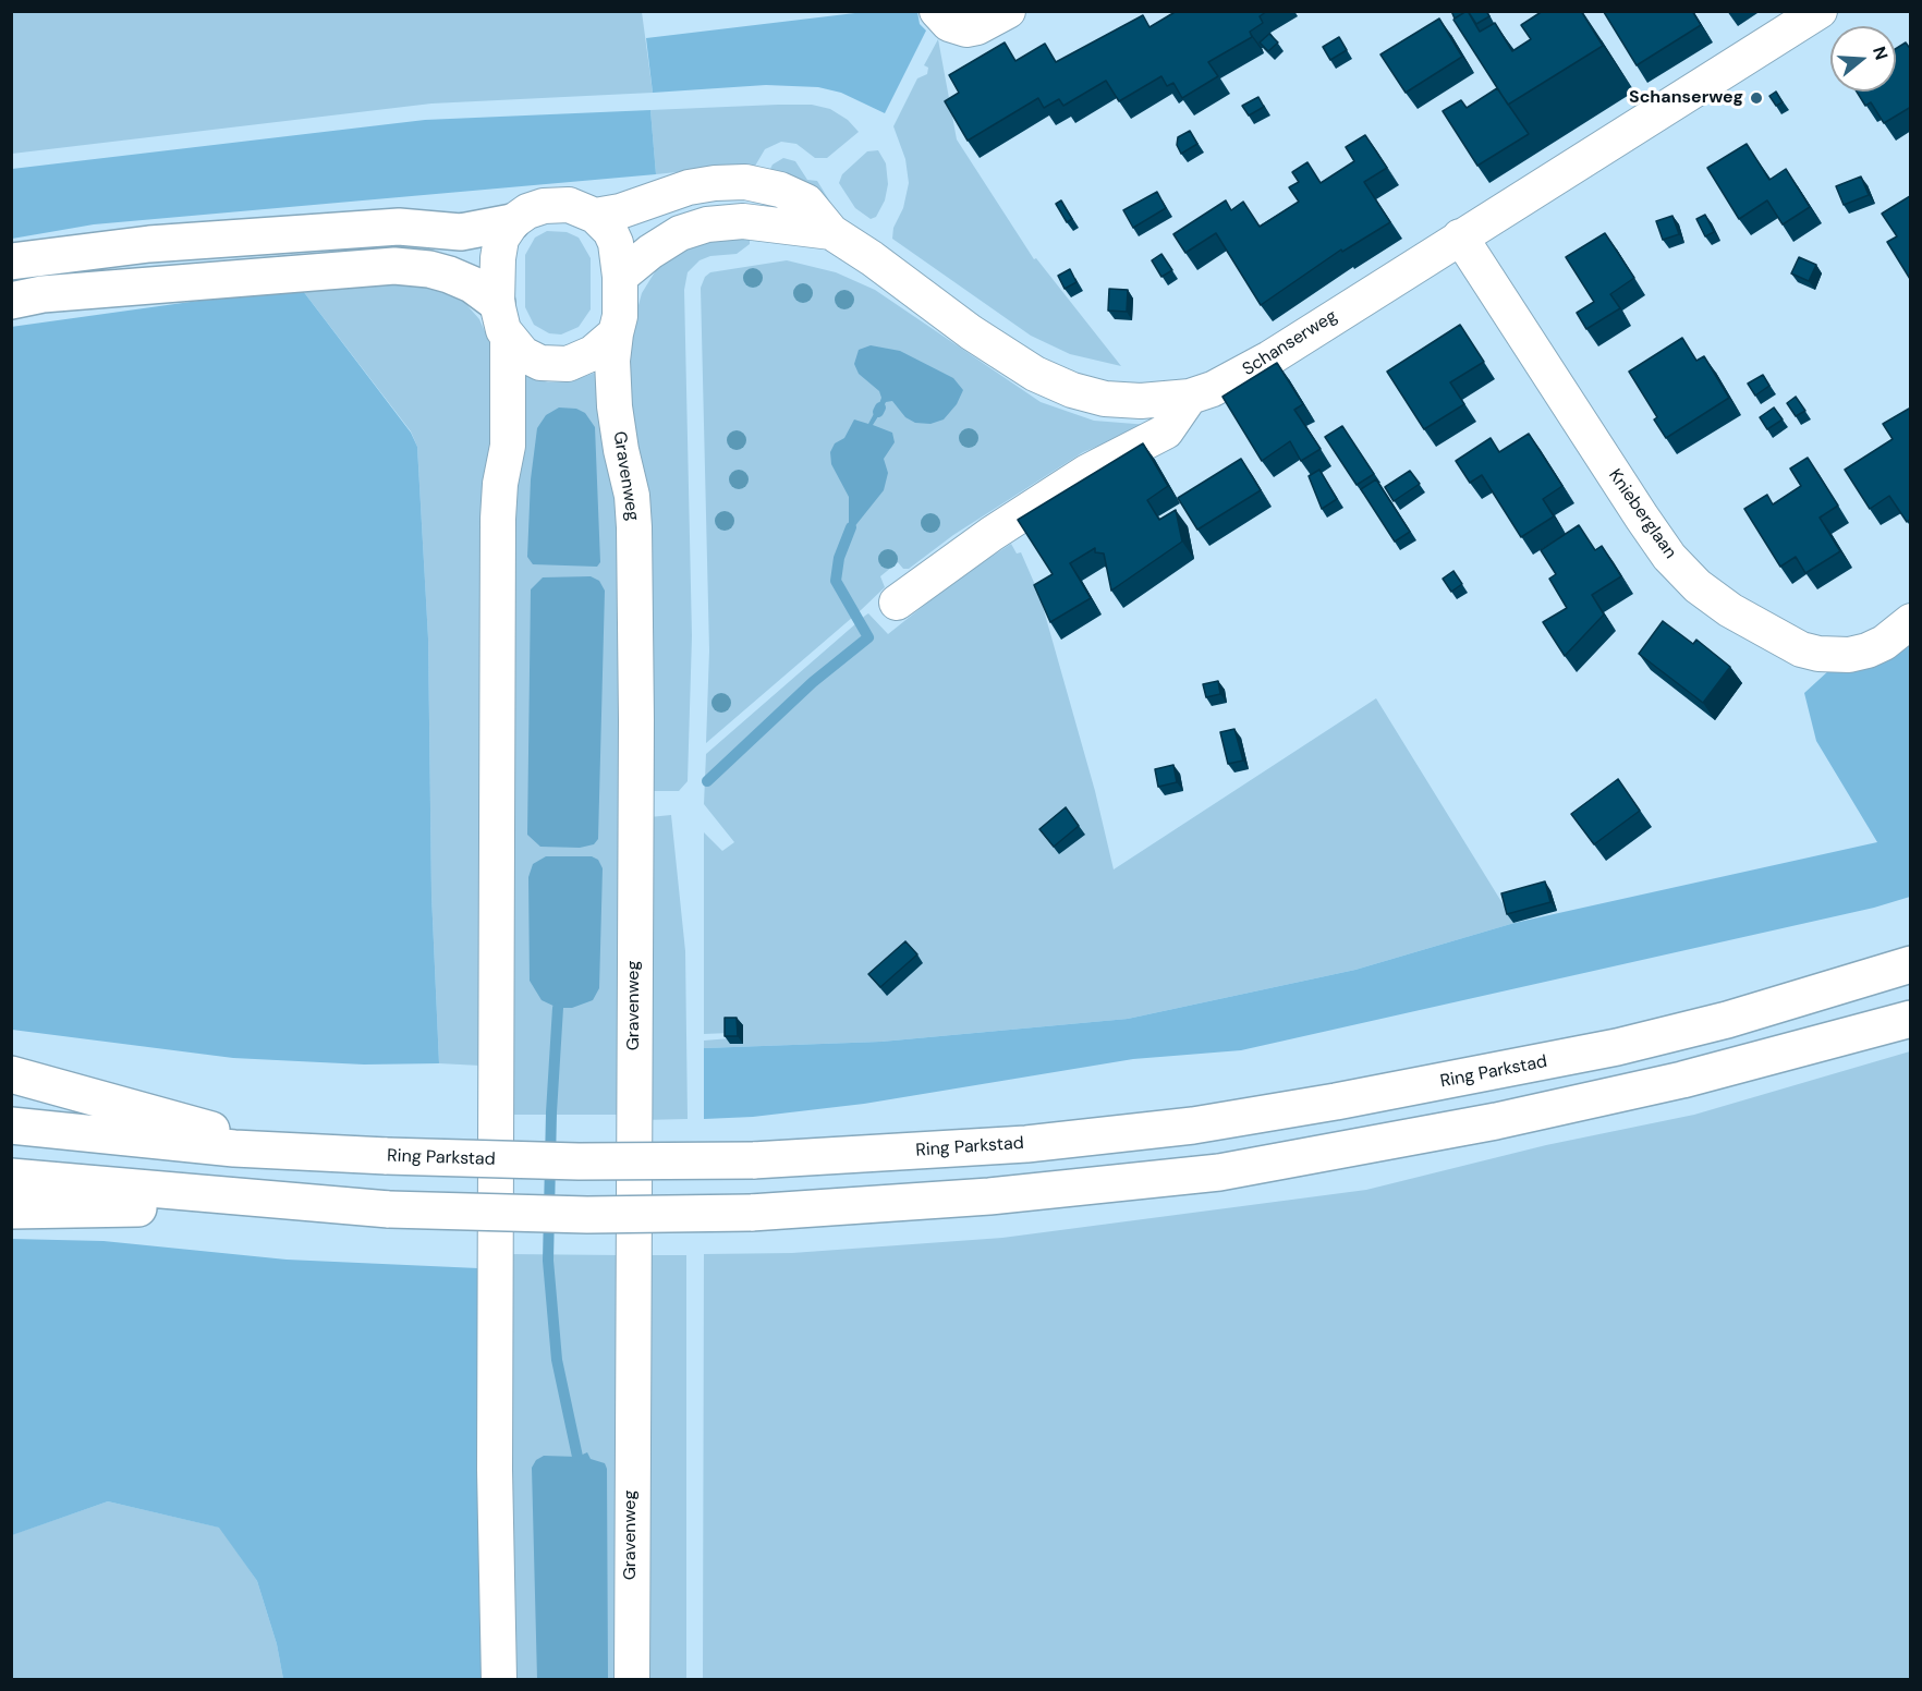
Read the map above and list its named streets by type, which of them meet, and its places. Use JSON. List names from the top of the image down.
{
  "streets": {
    "highway": ["Ring Parkstad"],
    "street": ["Schanserweg", "Gravenweg", "Knieberglaan"]
  },
  "crossings": [
    ["Schanserweg", "Gravenweg"],
    ["Schanserweg", "Knieberglaan"]
  ],
  "places": ["Schanserweg"],
  "north": "right"
}
